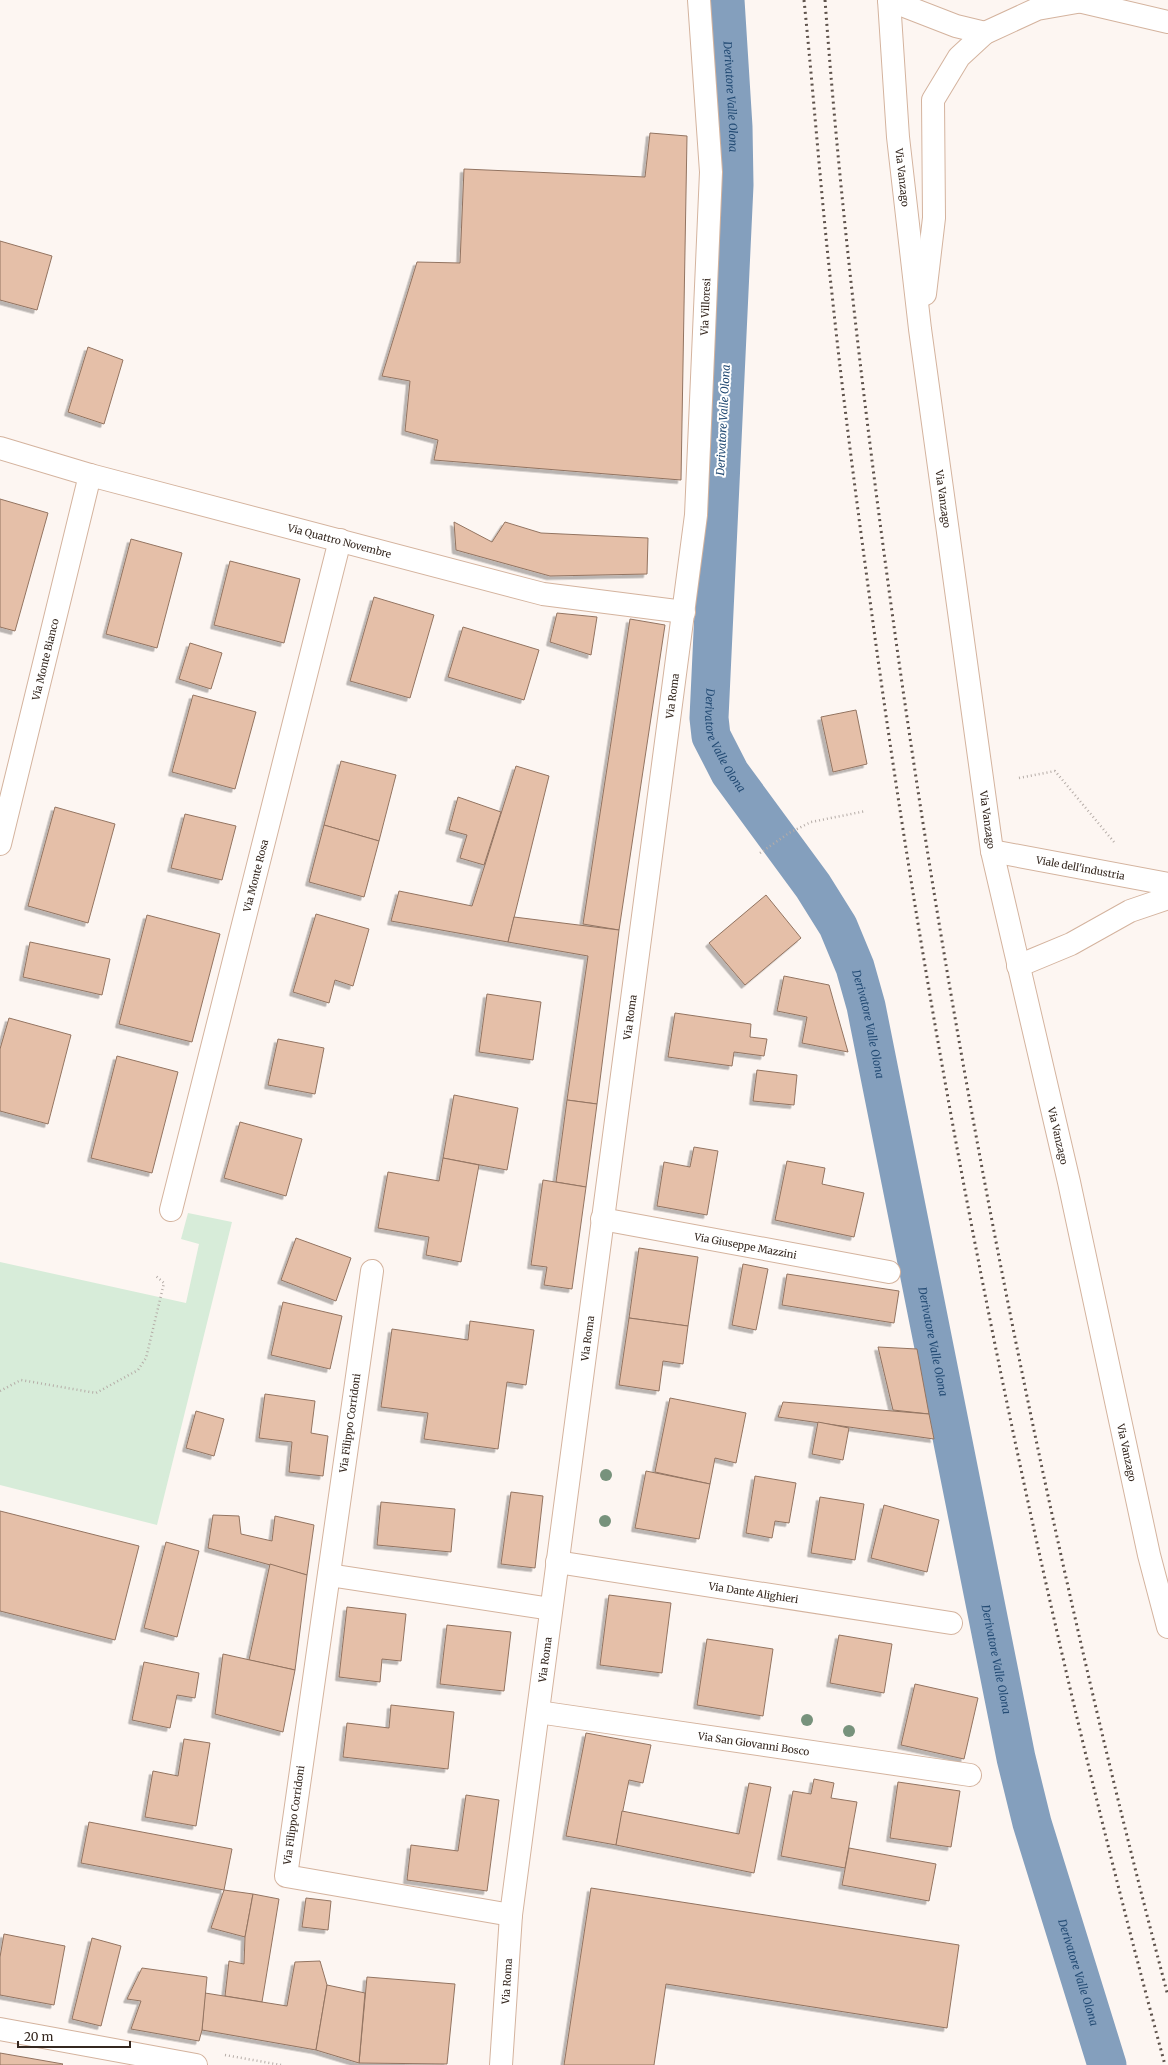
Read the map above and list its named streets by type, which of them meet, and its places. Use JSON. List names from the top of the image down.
{
  "streets": {
    "street": [
      "Via Vanzago",
      "Via Villoresi",
      "Via Quattro Novembre",
      "Via Monte Bianco",
      "Via Roma",
      "Viale dell'industria",
      "Via Monte Rosa",
      "Via Giuseppe Mazzini",
      "Via Filippo Corridoni",
      "Via Dante Alighieri",
      "Via San Giovanni Bosco"
    ]
  },
  "crossings": [
    ["Via Vanzago", "Viale dell'industria"],
    ["Via Villoresi", "Via Quattro Novembre"],
    ["Via Villoresi", "Via Roma"],
    ["Via Quattro Novembre", "Via Monte Bianco"],
    ["Via Quattro Novembre", "Via Roma"],
    ["Via Quattro Novembre", "Via Monte Rosa"],
    ["Via Roma", "Via Giuseppe Mazzini"],
    ["Via Roma", "Via Filippo Corridoni"],
    ["Via Roma", "Via Dante Alighieri"],
    ["Via Roma", "Via San Giovanni Bosco"]
  ],
  "water": ["Derivatore Valle Olona"],
  "scale_bar": "20 m"
}
